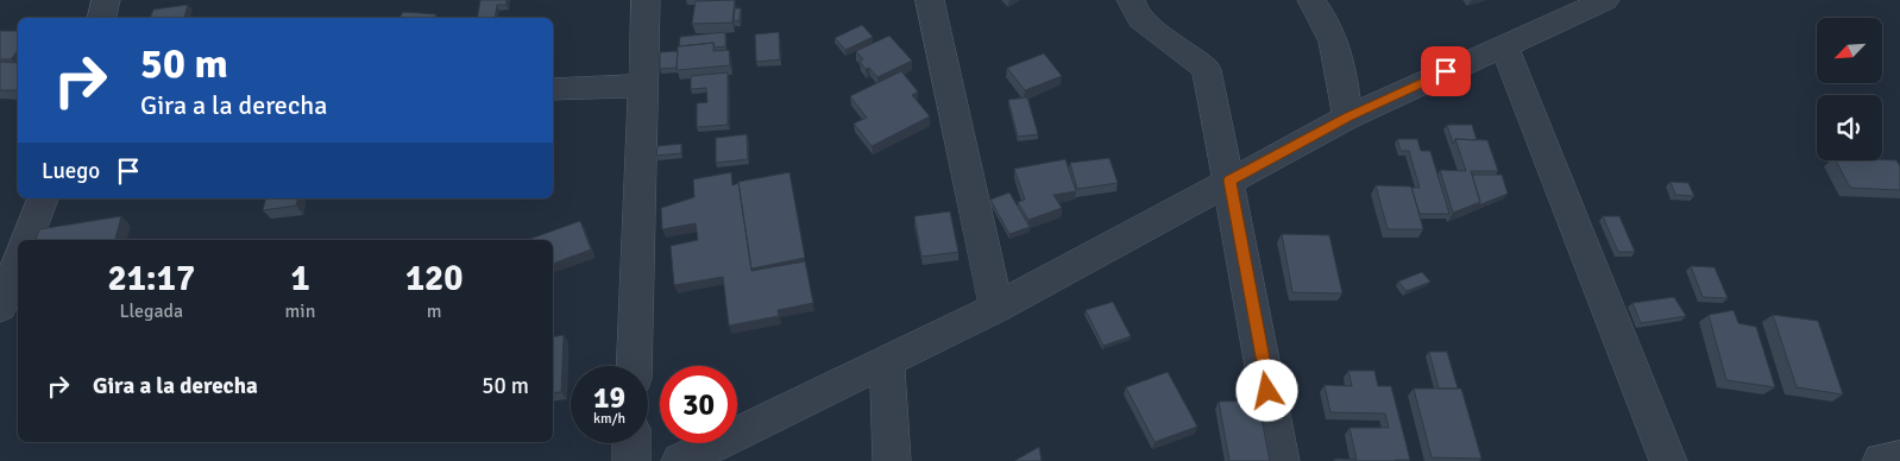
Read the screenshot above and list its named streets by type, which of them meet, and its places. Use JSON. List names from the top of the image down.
{
  "north": "bottom left",
  "page": {
    "turn": ["50 m", "Gira a la derecha"],
    "then": "Luego",
    "eta": [
      "21:17",
      "Llegada",
      "1",
      "min",
      "120",
      "m"
    ],
    "list": [
      {
        "name": "Gira a la derecha",
        "value": "50 m"
      }
    ],
    "speed": "19 km/h",
    "limit": "30"
  }
}
